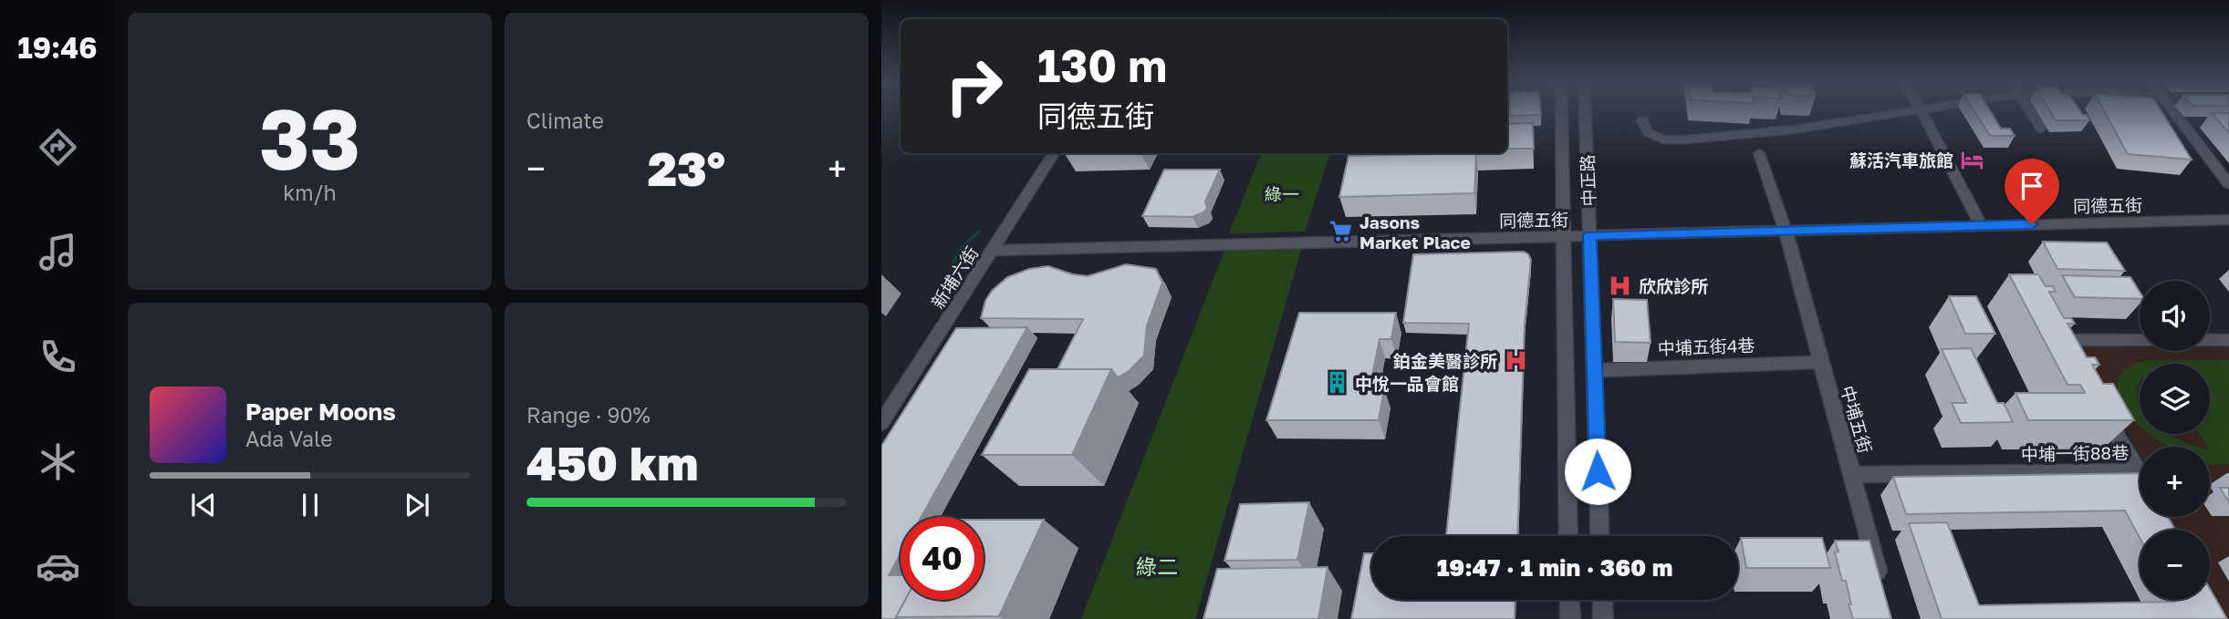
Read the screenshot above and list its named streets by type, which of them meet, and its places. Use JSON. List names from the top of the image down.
{
  "streets": {
    "street": [
      "中正路",
      "同德五街",
      "新埔六街",
      "中埔五街4巷",
      "中埔五街",
      "中埔一街88巷"
    ]
  },
  "crossings": [
    ["中正路", "同德五街"],
    ["中正路", "中埔五街4巷"],
    ["同德五街", "新埔六街"],
    ["同德五街", "中埔五街"],
    ["中埔五街4巷", "中埔五街"],
    ["中埔五街", "中埔一街88巷"]
  ],
  "parks": ["綠一", "綠二"],
  "places": {
    "hotel": ["蘇活汽車旅館"],
    "supermarket": ["Jasons Market Place"],
    "hospital": ["欣欣診所", "鉑金美醫診所"],
    "building": ["中悅一品會館"]
  },
  "page": {
    "tabs": "19:46",
    "tile": [
      ["33", "km/h"],
      "Climate",
      ["Range · 90%", "450 km"]
    ],
    "turn": ["130 m", "同德五街"],
    "heat": ["−", "23°", "+"],
    "map_buttons": ["+", "−"],
    "song": ["Paper Moons", "Ada Vale"],
    "limit": "40",
    "trip": "19:47 · 1 min · 360 m"
  }
}
